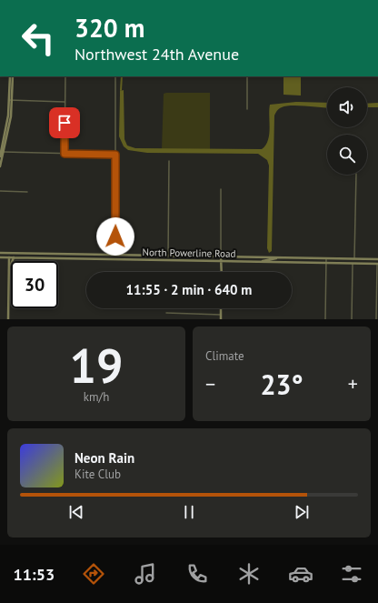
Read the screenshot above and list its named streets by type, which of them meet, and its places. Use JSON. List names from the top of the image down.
{
  "streets": {
    "main road": ["North Powerline Road"]
  },
  "page": {
    "turn": ["320 m", "Northwest 24th Avenue"],
    "limit": "30",
    "trip": "11:55 · 2 min · 640 m",
    "tile": [
      ["19", "km/h"],
      "Climate"
    ],
    "heat": ["−", "23°", "+"],
    "song": ["Neon Rain", "Kite Club"],
    "tabs": "11:53"
  }
}
